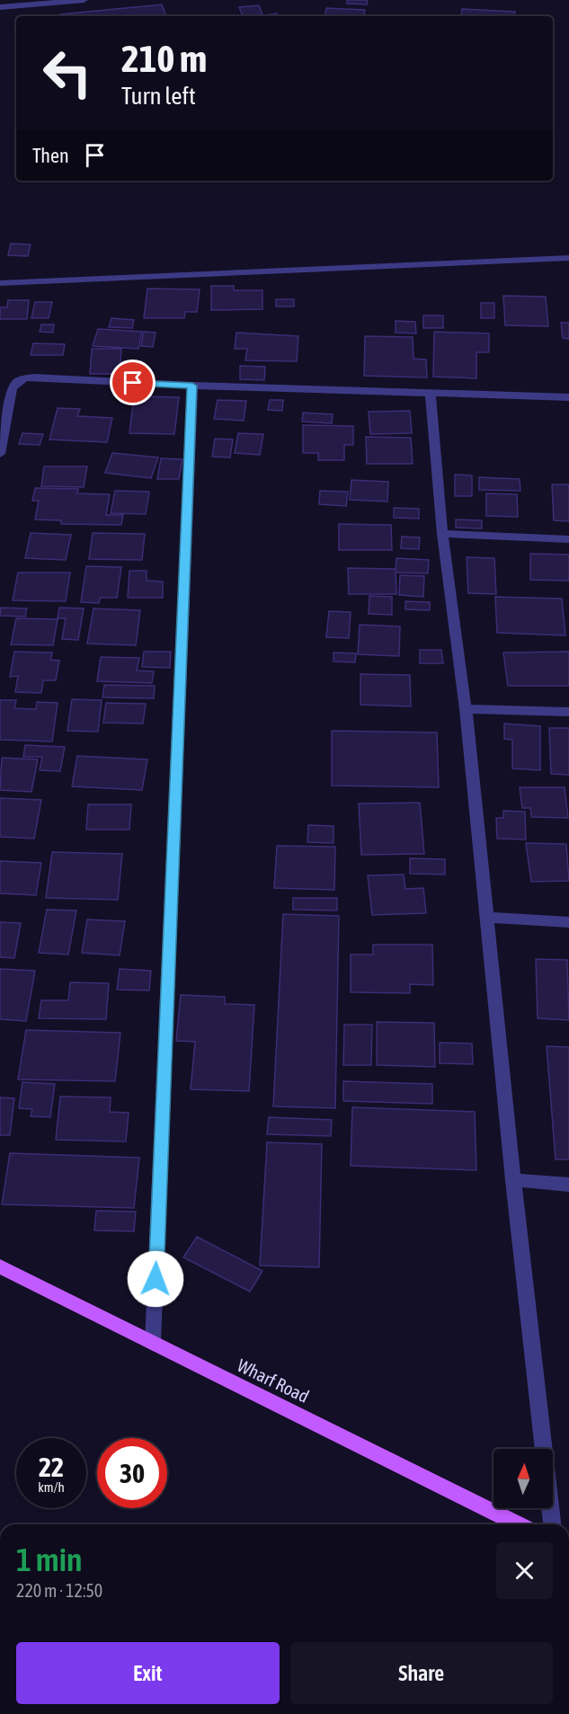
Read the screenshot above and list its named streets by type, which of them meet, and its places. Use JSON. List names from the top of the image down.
{
  "streets": {
    "main road": ["Wharf Road"]
  },
  "north": "top",
  "page": {
    "turn": ["210 m", "Turn left"],
    "then": "Then",
    "speed": "22 km/h",
    "limit": "30",
    "heading": ["1 min", "220 m · 12:50"],
    "buttons": ["Exit", "Share"]
  }
}
